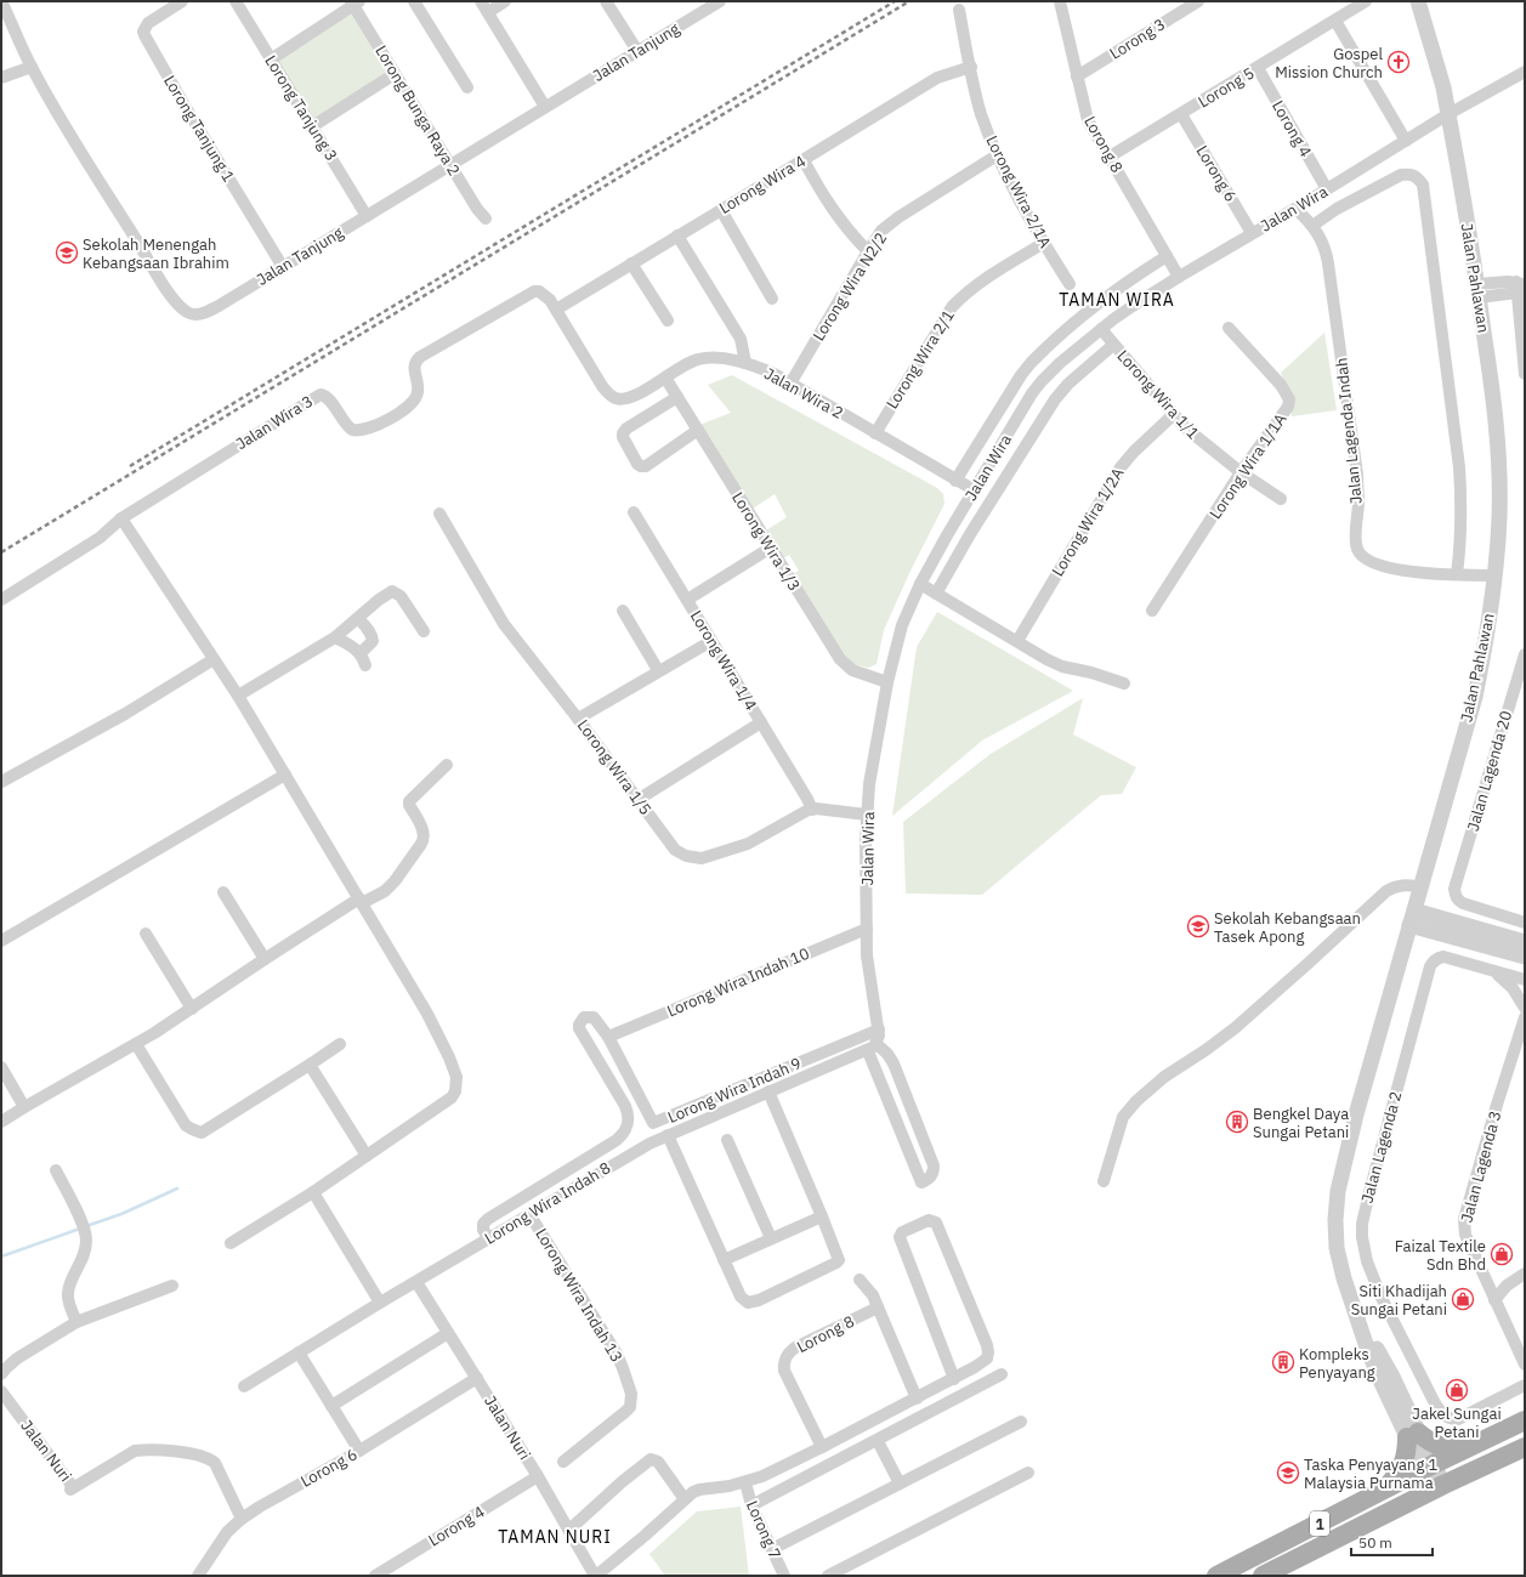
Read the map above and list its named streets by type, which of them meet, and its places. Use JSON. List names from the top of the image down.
{
  "streets": {
    "main road": ["1"],
    "street": [
      "Lorong 3",
      "Jalan Tanjung",
      "Lorong 5",
      "Lorong Tanjung 3",
      "Lorong Bunga Raya 2",
      "Lorong Tanjung 1",
      "Lorong 4",
      "Lorong 8",
      "Lorong 6",
      "Lorong Wira 4",
      "Lorong Wira 2/1A",
      "Jalan Wira",
      "Jalan Pahlawan",
      "Lorong Wira N2/2",
      "Lorong Wira 2/1",
      "Jalan Wira 2",
      "Lorong Wira 1/1",
      "Jalan Wira 3",
      "Jalan Lagenda Indah",
      "Lorong Wira 1/1A",
      "Lorong Wira 1/2A",
      "Lorong Wira 1/3",
      "Lorong Wira 1/4",
      "Lorong Wira 1/5",
      "Jalan Lagenda 20",
      "Lorong Wira Indah 10",
      "Lorong Wira Indah 9",
      "Jalan Lagenda 2",
      "Jalan Lagenda 3",
      "Lorong Wira Indah 8",
      "Lorong Wira Indah 13",
      "Jalan Nuri",
      "Lorong 7"
    ]
  },
  "crossings": [
    ["Lorong 3", "Lorong 8"],
    ["Jalan Tanjung", "Lorong Tanjung 3"],
    ["Jalan Tanjung", "Lorong Bunga Raya 2"],
    ["Jalan Tanjung", "Lorong Tanjung 1"],
    ["Lorong 5", "Lorong 4"],
    ["Lorong 5", "Lorong 8"],
    ["Lorong 5", "Lorong 6"],
    ["Lorong 4", "Jalan Wira"],
    ["Lorong 4", "Jalan Nuri"],
    ["Lorong 8", "Jalan Wira"],
    ["Lorong 6", "Jalan Wira"],
    ["Lorong 6", "Jalan Nuri"],
    ["Lorong Wira 4", "Lorong Wira 2/1A"],
    ["Lorong Wira 4", "Jalan Wira 3"],
    ["Lorong Wira 2/1A", "Lorong Wira N2/2"],
    ["Lorong Wira 2/1A", "Lorong Wira 2/1"],
    ["Jalan Wira", "Jalan Pahlawan"],
    ["Jalan Wira", "Jalan Wira 2"],
    ["Jalan Wira", "Lorong Wira 1/1"],
    ["Jalan Wira", "Jalan Lagenda Indah"],
    ["Jalan Wira", "Lorong Wira 1/3"],
    ["Jalan Wira", "Lorong Wira 1/5"],
    ["Jalan Wira", "Lorong Wira Indah 10"],
    ["Jalan Wira", "Lorong Wira Indah 9"],
    ["Jalan Wira", "Lorong Wira Indah 8"],
    ["Jalan Pahlawan", "Jalan Lagenda Indah"],
    ["Jalan Pahlawan", "1"],
    ["Lorong Wira N2/2", "Jalan Wira 2"],
    ["Lorong Wira 2/1", "Jalan Wira 2"],
    ["Jalan Wira 2", "Jalan Wira 3"],
    ["Jalan Wira 2", "Lorong Wira 1/3"],
    ["Lorong Wira 1/1", "Lorong Wira 1/1A"],
    ["Lorong Wira 1/1", "Lorong Wira 1/2A"],
    ["Lorong Wira 1/4", "Lorong Wira 1/5"],
    ["Lorong Wira Indah 10", "Lorong Wira Indah 9"],
    ["Lorong Wira Indah 9", "Lorong Wira Indah 8"],
    ["Lorong Wira Indah 8", "Lorong Wira Indah 13"],
    ["Lorong Wira Indah 8", "Jalan Nuri"]
  ],
  "districts": ["TAMAN WIRA", "TAMAN NURI"],
  "places": {
    "church": ["Gospel Mission Church"],
    "school or university": ["Sekolah Menengah Kebangsaan Ibrahim", "Sekolah Kebangsaan Tasek Apong", "Taska Penyayang 1 Malaysia Purnama"],
    "building": ["Bengkel Daya Sungai Petani", "Kompleks Penyayang"],
    "shop": ["Faizal Textile Sdn Bhd", "Siti Khadijah Sungai Petani", "Jakel Sungai Petani"]
  },
  "scale_bar": "50 m"
}
